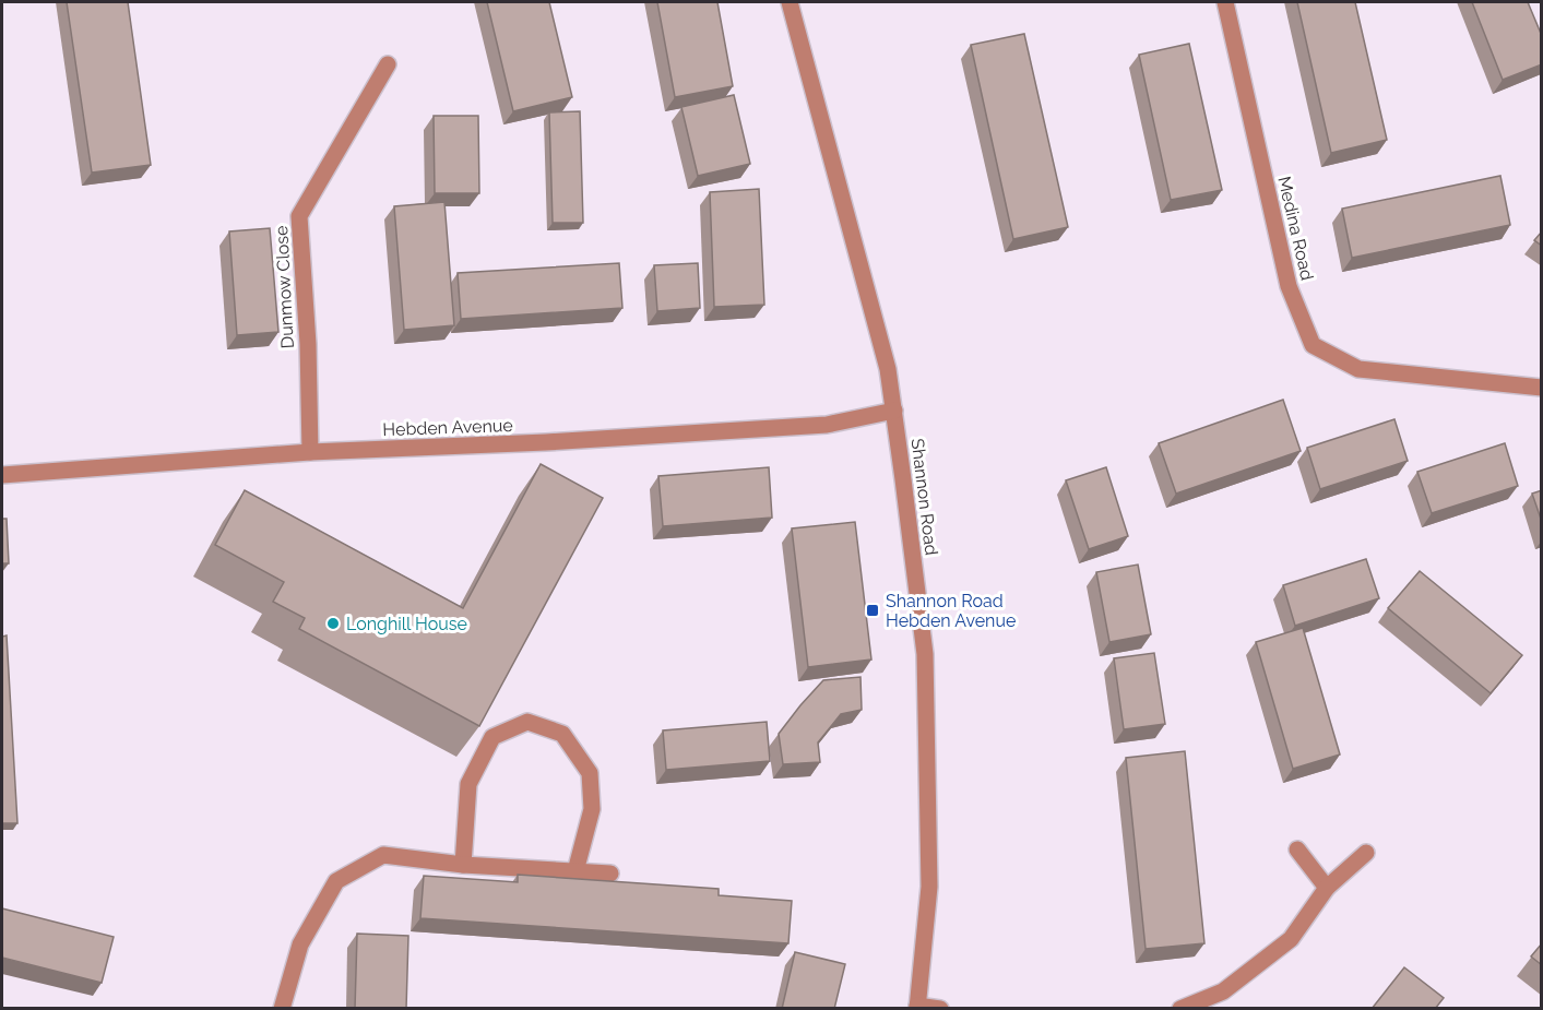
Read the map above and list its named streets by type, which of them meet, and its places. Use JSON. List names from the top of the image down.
{
  "streets": {
    "street": [
      "Medina Road",
      "Dunmow Close",
      "Hebden Avenue",
      "Shannon Road"
    ]
  },
  "crossings": [
    ["Dunmow Close", "Hebden Avenue"],
    ["Hebden Avenue", "Shannon Road"]
  ],
  "places": {
    "transit": ["Shannon Road Hebden Avenue"],
    "other": ["Longhill House"]
  }
}
